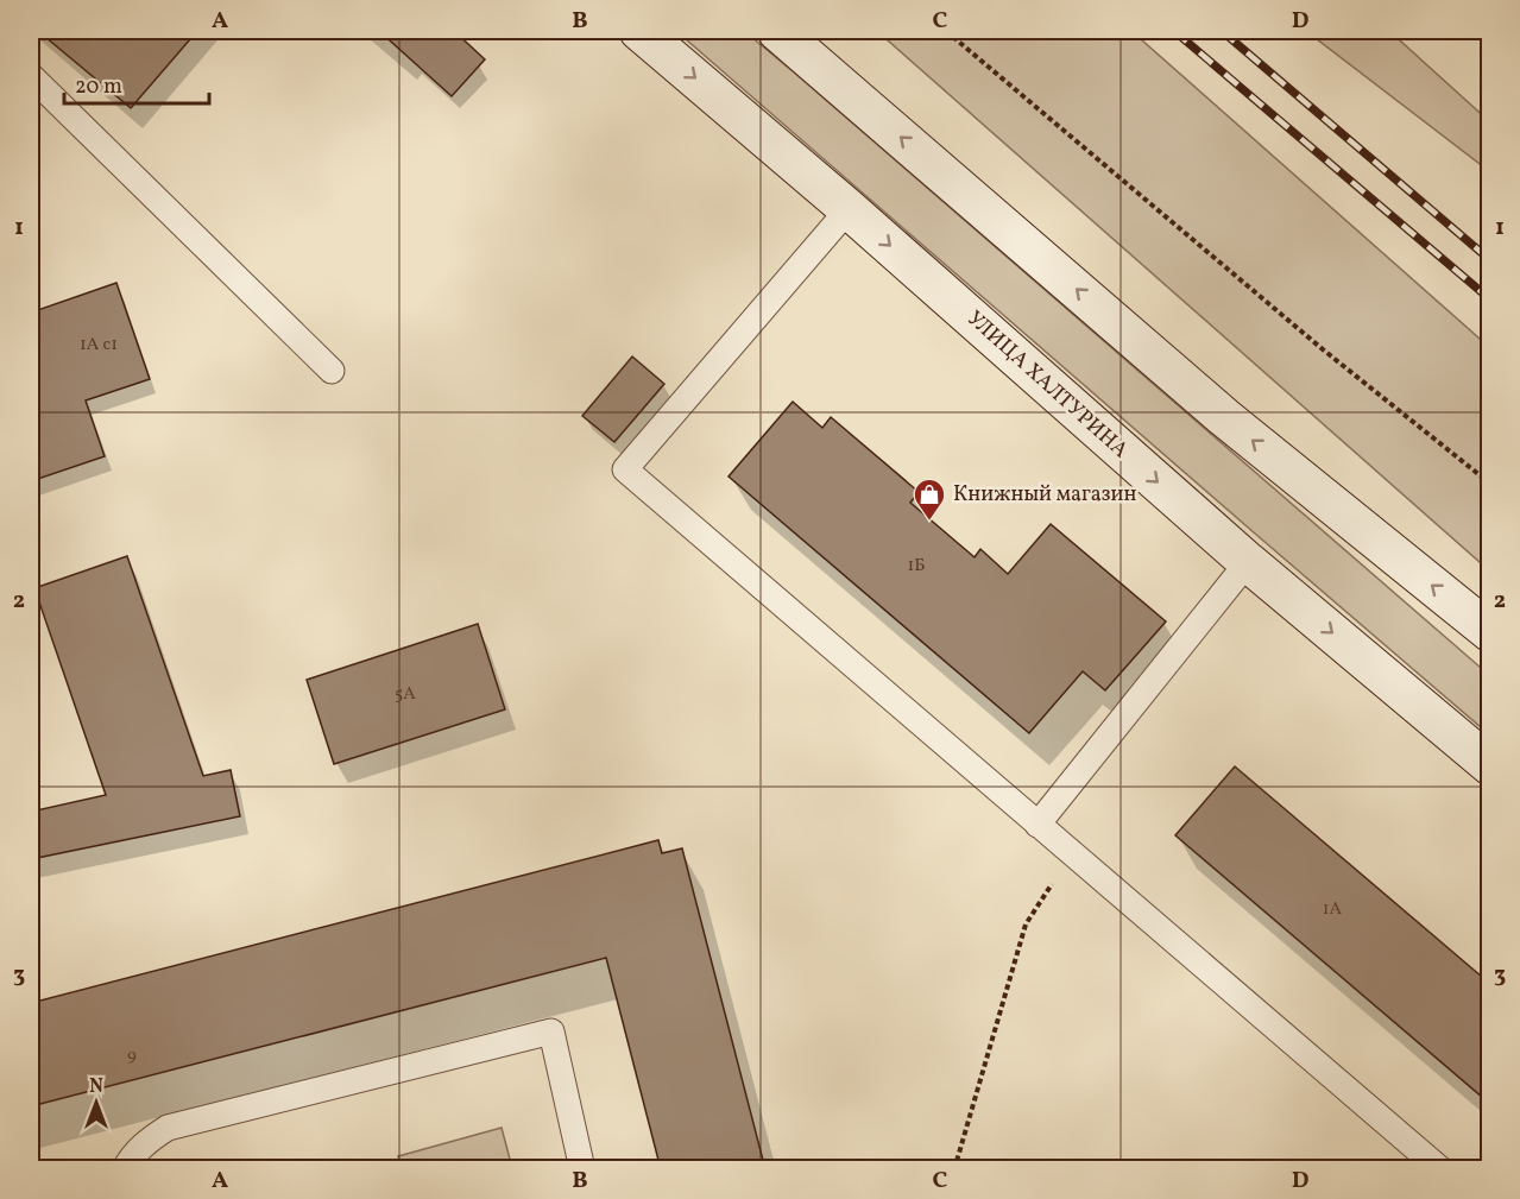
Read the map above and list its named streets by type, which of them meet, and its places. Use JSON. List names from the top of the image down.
{
  "streets": {
    "main road": ["УЛИЦА ХАЛТУРИНА"]
  },
  "places": {
    "shop": ["Книжный магазин"]
  },
  "house_numbers": [
    "1А с1",
    "1Б",
    "5А",
    "1А",
    "9"
  ],
  "scale_bar": "20 m",
  "north": "top",
  "grid": {
    "columns": [
      "A",
      "B",
      "C",
      "D"
    ],
    "rows": ["1", "2", "3"]
  }
}
